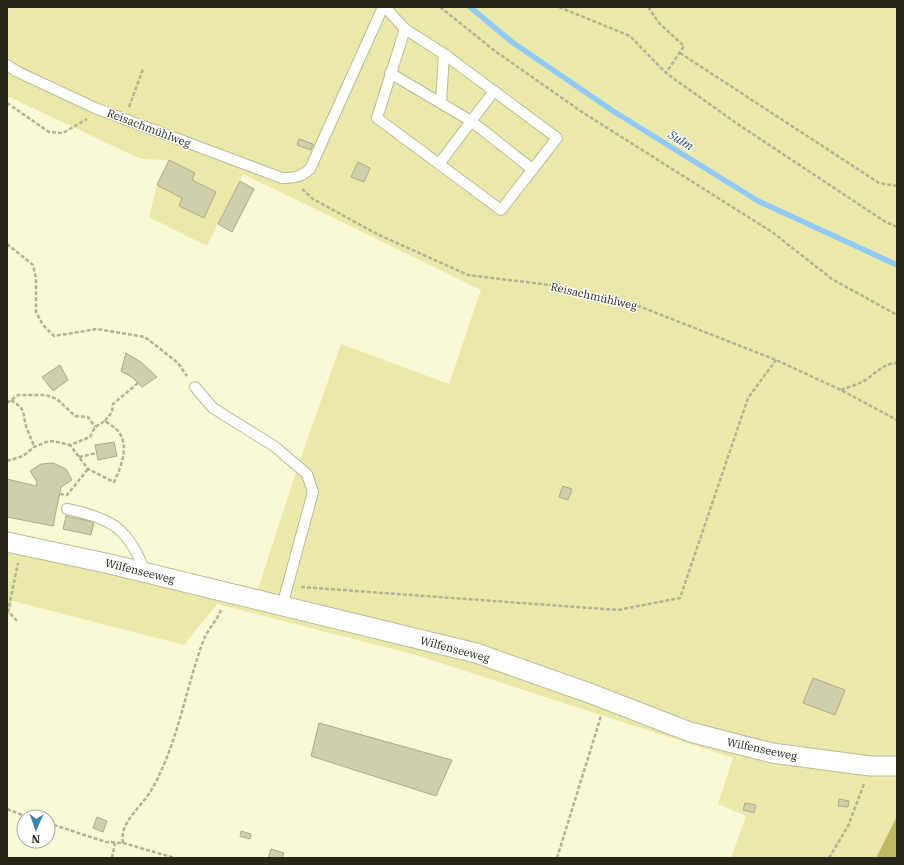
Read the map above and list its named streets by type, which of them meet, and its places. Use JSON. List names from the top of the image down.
{
  "streets": {
    "street": ["Wilfenseeweg"],
    "lane": ["Reisachmühlweg"]
  },
  "water": ["Sulm"],
  "north": "bottom"
}
